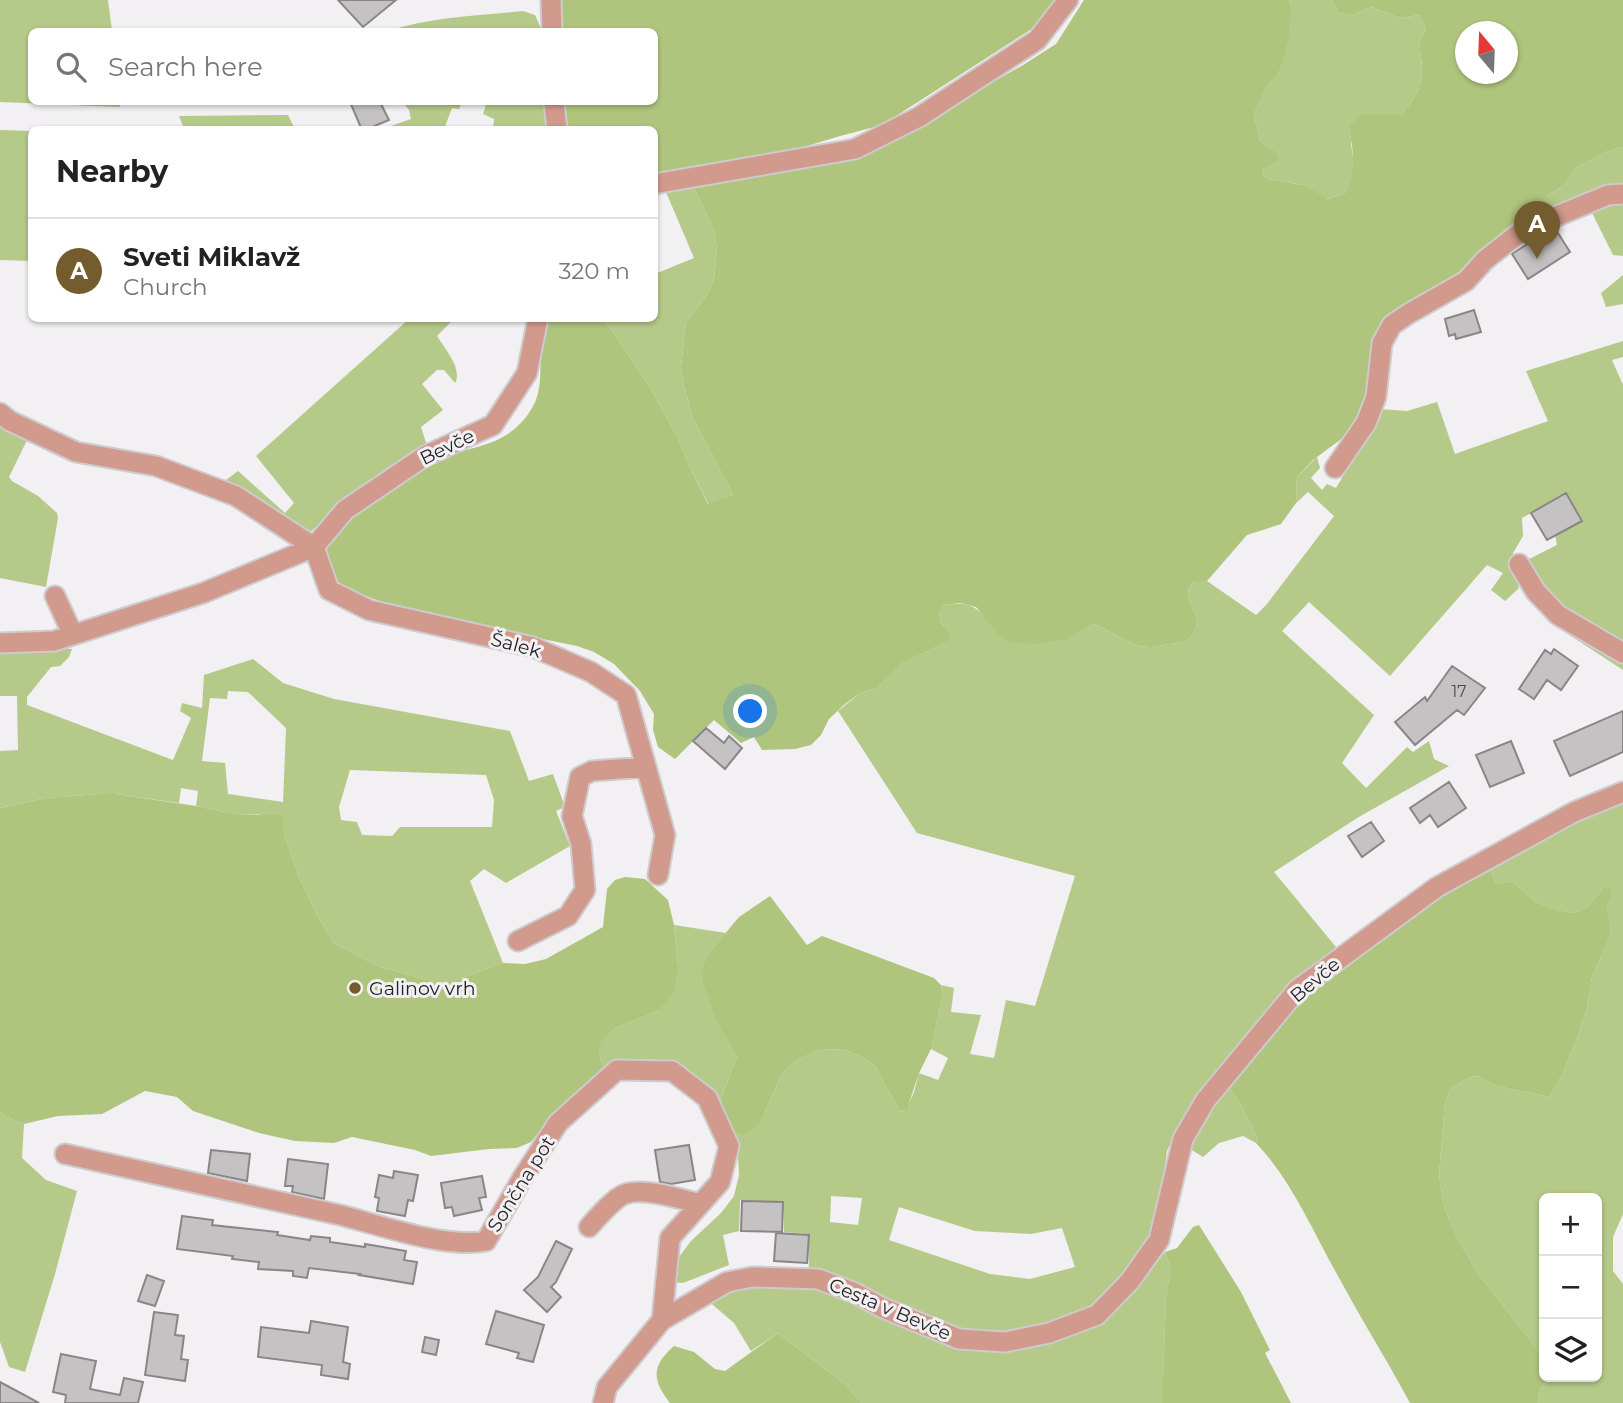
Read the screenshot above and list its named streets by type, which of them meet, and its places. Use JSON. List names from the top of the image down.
{
  "streets": {
    "street": [
      "Bevče",
      "Šalek",
      "Sončna pot",
      "Cesta v Bevče"
    ]
  },
  "crossings": [
    ["Bevče", "Šalek"],
    ["Bevče", "Cesta v Bevče"],
    ["Sončna pot", "Cesta v Bevče"]
  ],
  "places": ["Galinov vrh"],
  "house_numbers": ["17"],
  "north": "top",
  "page": {
    "search": "Search here",
    "heading": "Nearby",
    "pins": "A",
    "list": [
      {
        "mark": "A",
        "name": "Sveti Miklavž",
        "note": "Church",
        "value": "320 m"
      }
    ],
    "map_buttons": ["+", "−"]
  }
}
